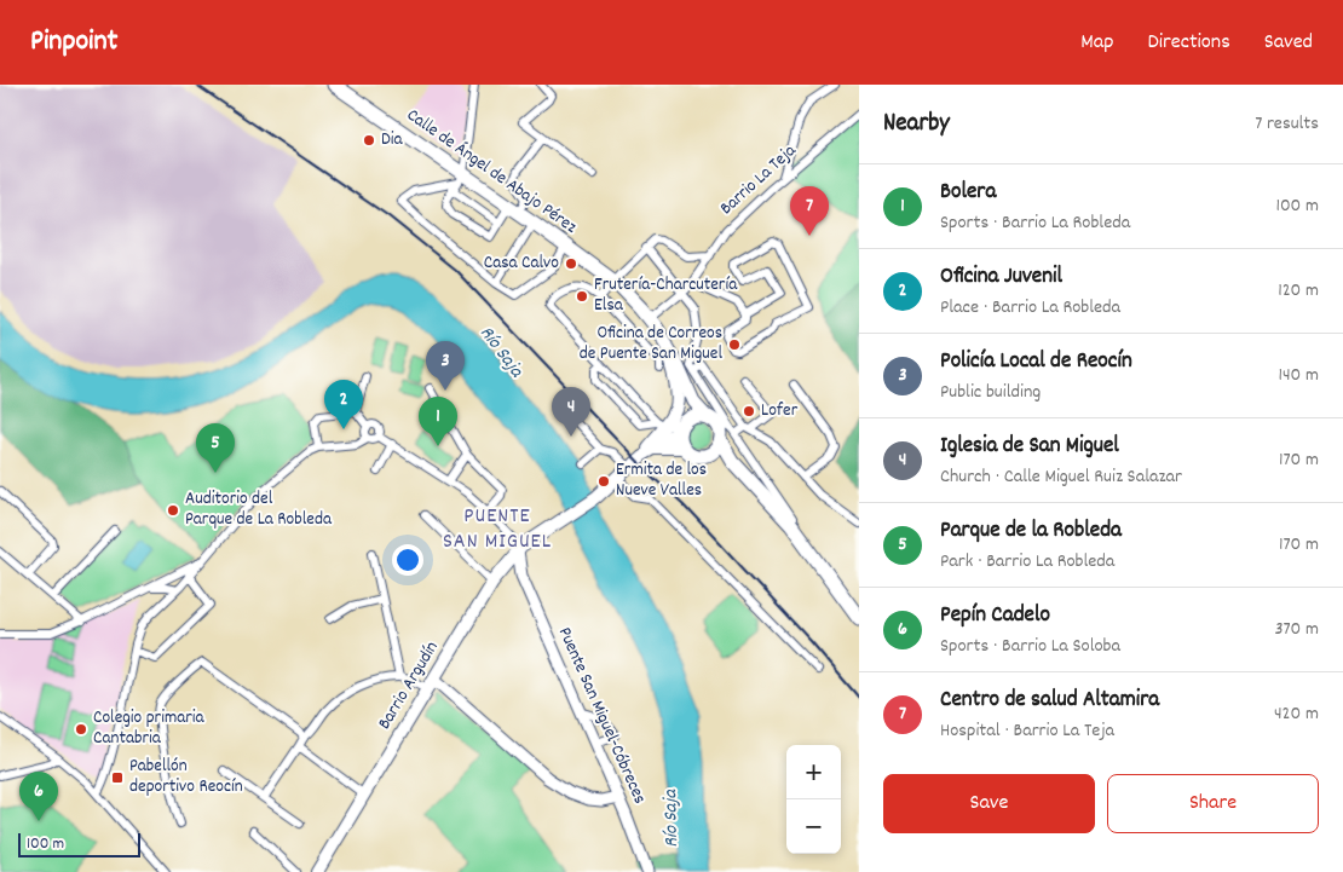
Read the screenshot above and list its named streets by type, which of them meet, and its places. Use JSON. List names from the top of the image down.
{
  "streets": {
    "highway": ["Calle de Ángel de Abajo Pérez"],
    "main road": ["Barrio Argudín"],
    "street": ["Barrio La Teja", "Puente San Miguel-Cóbreces"]
  },
  "crossings": [
    ["Calle de Ángel de Abajo Pérez", "Barrio La Teja"],
    ["Barrio Argudín", "Puente San Miguel-Cóbreces"]
  ],
  "districts": ["PUENTE SAN MIGUEL"],
  "water": ["Río Saja"],
  "places": {
    "other": [
      "Dia",
      "Casa Calvo",
      "Frutería-Charcutería Elsa",
      "Oficina de Correos de Puente San Miguel",
      "Lofer",
      "Ermita de los Nueve Valles",
      "Auditorio del Parque de La Robleda",
      "Colegio primaria Cantabria"
    ],
    "transit": ["Pabellón deportivo Reocín"]
  },
  "scale_bar": "100 m",
  "page": {
    "header": "Pinpoint",
    "nav": ["Map", "Directions", "Saved"],
    "heading": ["Nearby", "7 results"],
    "list": [
      {
        "mark": "1",
        "name": "Bolera",
        "note": "Sports · Barrio La Robleda",
        "value": "100 m"
      },
      {
        "mark": "2",
        "name": "Oficina Juvenil",
        "note": "Place · Barrio La Robleda",
        "value": "120 m"
      },
      {
        "mark": "3",
        "name": "Policía Local de Reocín",
        "note": "Public building",
        "value": "140 m"
      },
      {
        "mark": "4",
        "name": "Iglesia de San Miguel",
        "note": "Church · Calle Miguel Ruiz Salazar",
        "value": "170 m"
      },
      {
        "mark": "5",
        "name": "Parque de la Robleda",
        "note": "Park · Barrio La Robleda",
        "value": "170 m"
      },
      {
        "mark": "6",
        "name": "Pepín Cadelo",
        "note": "Sports · Barrio La Soloba",
        "value": "370 m"
      },
      {
        "mark": "7",
        "name": "Centro de salud Altamira",
        "note": "Hospital · Barrio La Teja",
        "value": "420 m"
      }
    ],
    "pins": [
      "7",
      "3",
      "2",
      "4",
      "1",
      "5",
      "6"
    ],
    "map_buttons": ["+", "−"],
    "buttons": ["Save", "Share"],
    "scale": "100 m"
  }
}
